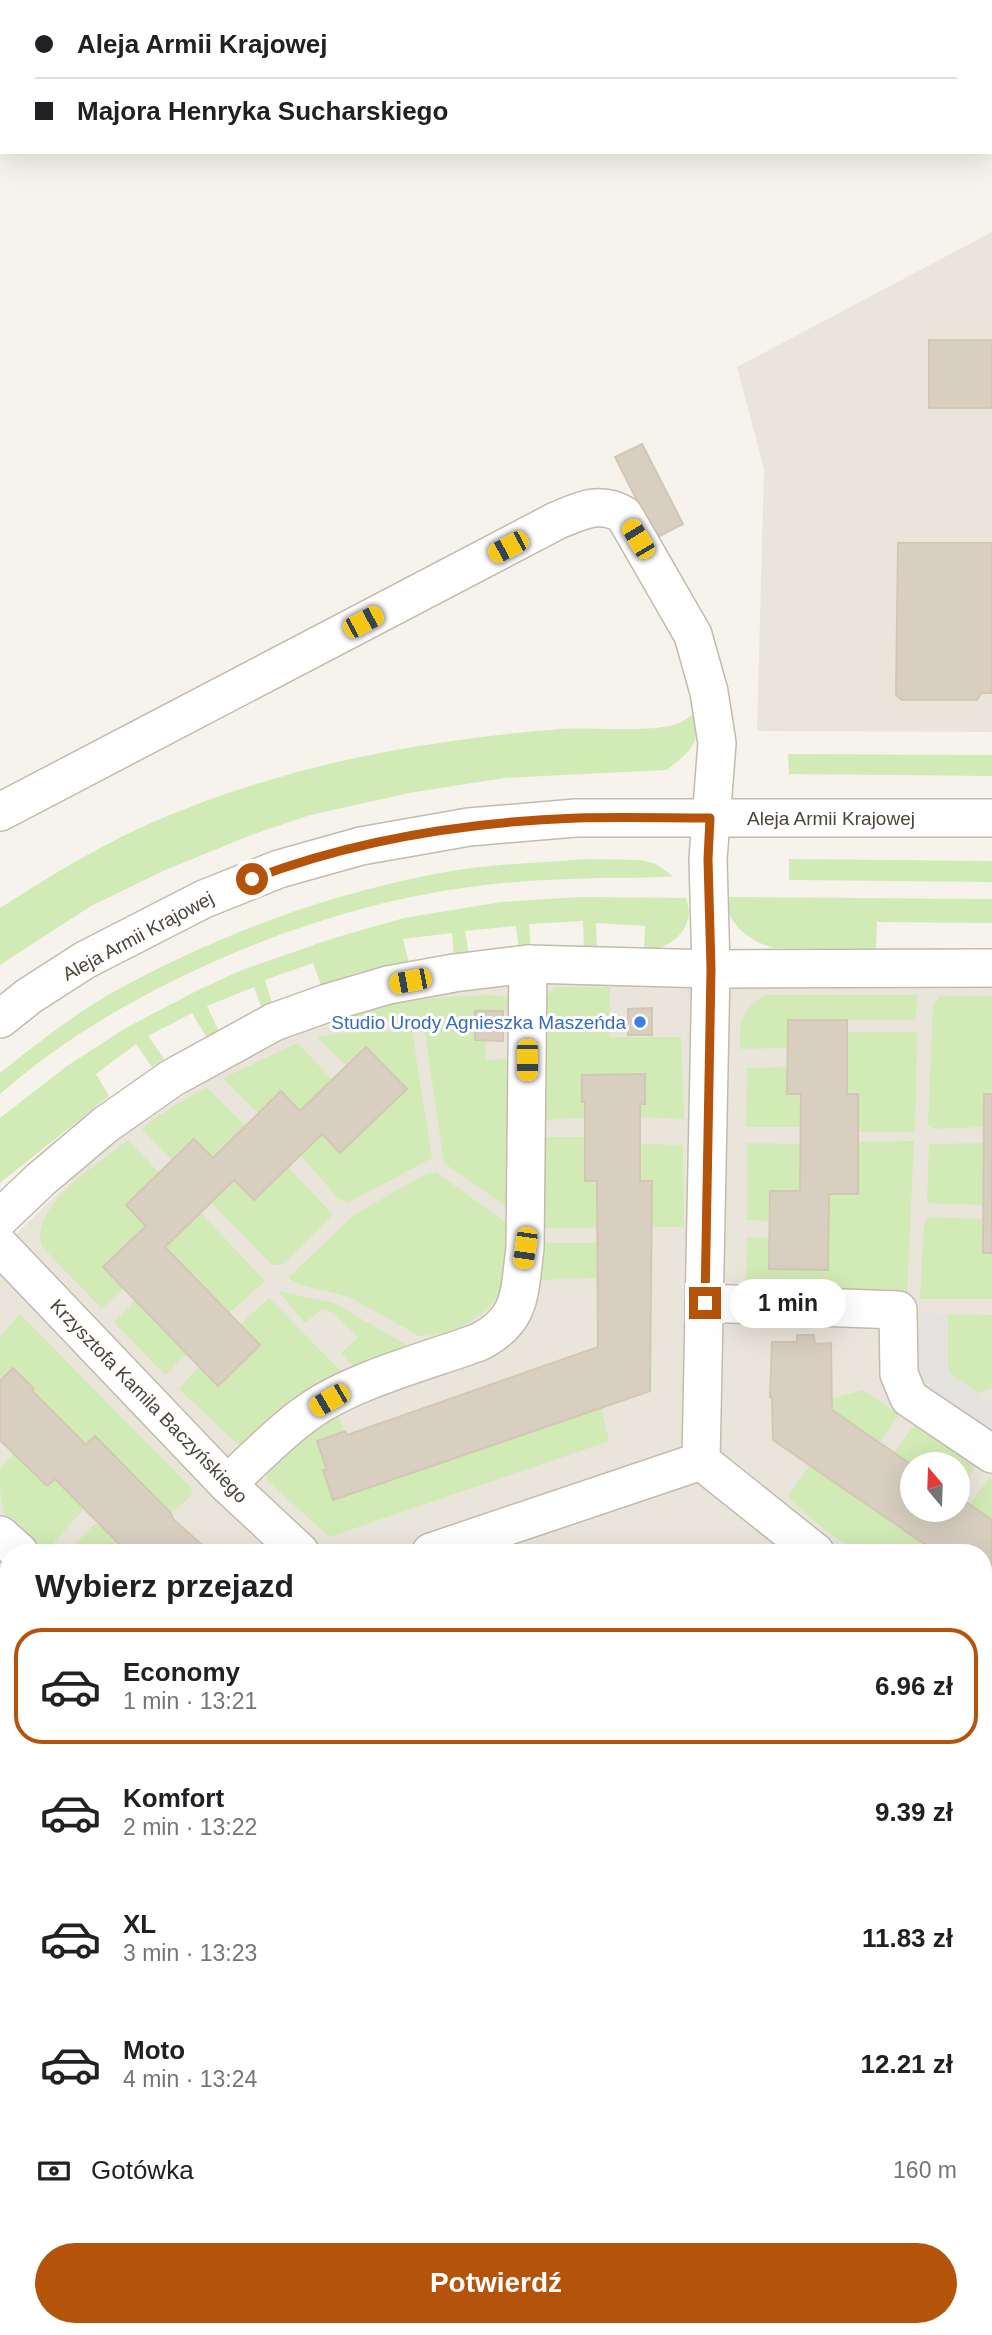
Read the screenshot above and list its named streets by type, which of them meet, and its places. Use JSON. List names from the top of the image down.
{
  "streets": {
    "street": ["Aleja Armii Krajowej", "Krzysztofa Kamila Baczyńskiego"]
  },
  "places": ["Studio Urody Agnieszka Maszeńda"],
  "north": "top",
  "page": {
    "banner": ["Aleja Armii Krajowej", "Majora Henryka Sucharskiego"],
    "bubble": "1 min",
    "heading": "Wybierz przejazd",
    "list": [
      {
        "name": "Economy",
        "note": "1 min · 13:21",
        "value": "6.96 zł"
      },
      {
        "name": "Komfort",
        "note": "2 min · 13:22",
        "value": "9.39 zł"
      },
      {
        "name": "XL",
        "note": "3 min · 13:23",
        "value": "11.83 zł"
      },
      {
        "name": "Moto",
        "note": "4 min · 13:24",
        "value": "12.21 zł"
      }
    ],
    "pay": ["Gotówka", "160 m"],
    "buttons": "Potwierdź"
  }
}
